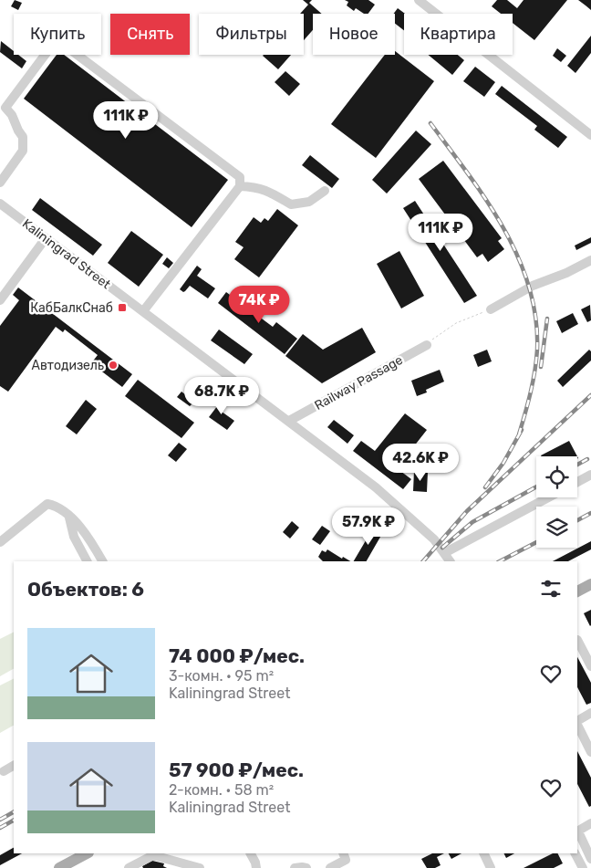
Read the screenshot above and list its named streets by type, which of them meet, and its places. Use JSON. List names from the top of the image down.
{
  "streets": {
    "street": ["Kaliningrad Street", "Railway Passage"]
  },
  "crossings": [
    ["Kaliningrad Street", "Railway Passage"]
  ],
  "places": {
    "transit": ["КабБалкСнаб"],
    "other": ["Автодизель"]
  },
  "page": {
    "chip": [
      "Купить",
      "Снять",
      "Фильтры",
      "Новое",
      "Квартира"
    ],
    "price": [
      "111K ₽",
      "111K ₽",
      "74K ₽",
      "68.7K ₽",
      "42.6K ₽",
      "57.9K ₽"
    ],
    "heading": "Объектов: 6",
    "list": [
      {
        "name": "74 000 ₽/мес.",
        "note": "3-комн. · 95 m² · Kaliningrad Street"
      },
      {
        "name": "57 900 ₽/мес.",
        "note": "2-комн. · 58 m² · Kaliningrad Street"
      }
    ]
  }
}
